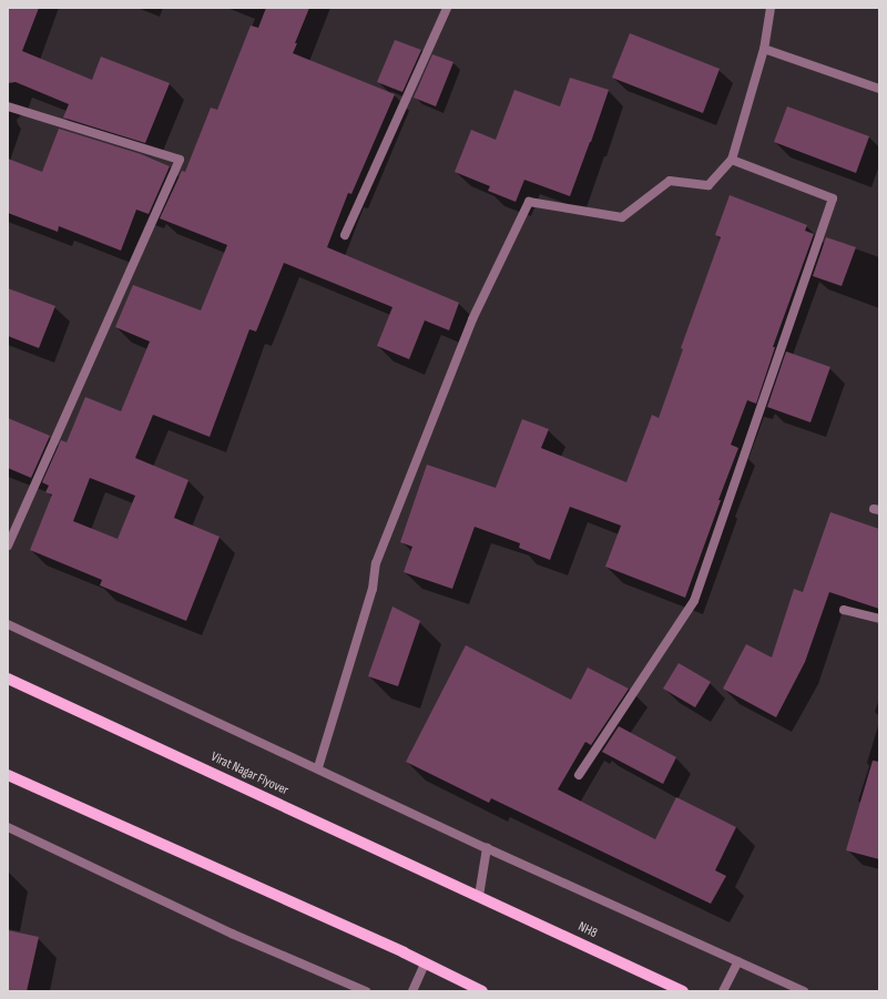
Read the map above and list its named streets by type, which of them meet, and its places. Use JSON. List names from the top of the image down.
{
  "streets": {
    "main road": ["Virat Nagar Flyover", "NH8"]
  },
  "crossings": [
    ["Virat Nagar Flyover", "NH8"]
  ]
}
